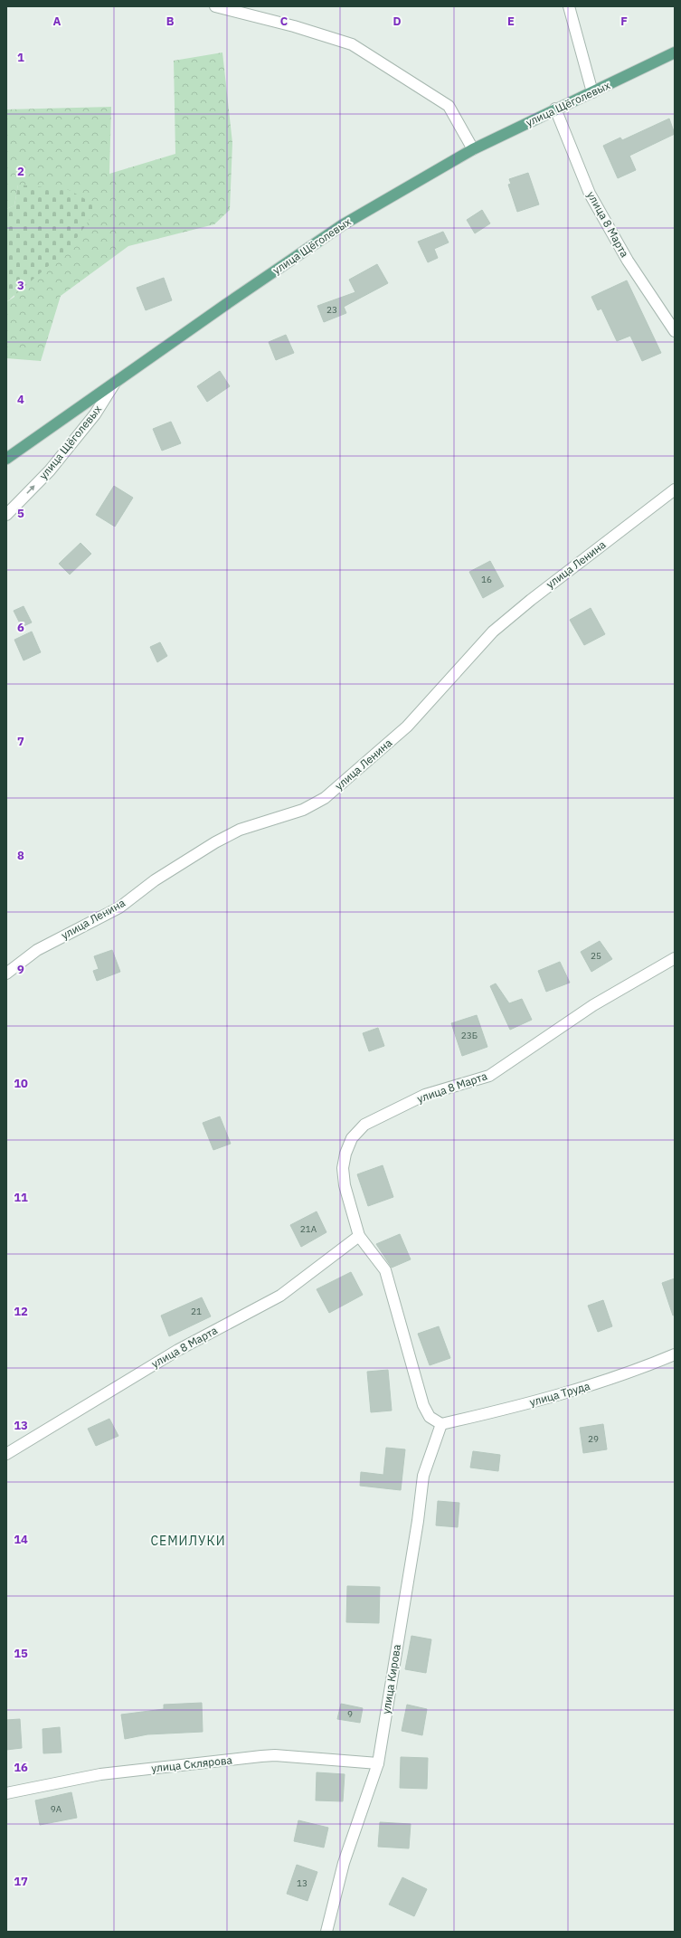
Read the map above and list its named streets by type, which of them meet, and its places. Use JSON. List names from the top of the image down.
{
  "streets": {
    "main road": ["улица Щёголевых"],
    "street": [
      "улица 8 Марта",
      "улица Ленина",
      "улица Труда",
      "улица Кирова",
      "улица Склярова"
    ]
  },
  "crossings": [
    ["улица Щёголевых", "улица 8 Марта"],
    ["улица 8 Марта", "улица Труда"],
    ["улица 8 Марта", "улица Кирова"],
    ["улица Труда", "улица Кирова"],
    ["улица Кирова", "улица Склярова"]
  ],
  "districts": ["СЕМИЛУКИ"],
  "house_numbers": [
    "23",
    "16",
    "25",
    "23Б",
    "21А",
    "21",
    "29",
    "9",
    "9А",
    "13"
  ],
  "grid": {
    "columns": [
      "A",
      "B",
      "C",
      "D",
      "E",
      "F"
    ],
    "rows": [
      "1",
      "2",
      "3",
      "4",
      "5",
      "6",
      "7",
      "8",
      "9",
      "10",
      "11",
      "12",
      "13",
      "14",
      "15",
      "16",
      "17"
    ]
  }
}
